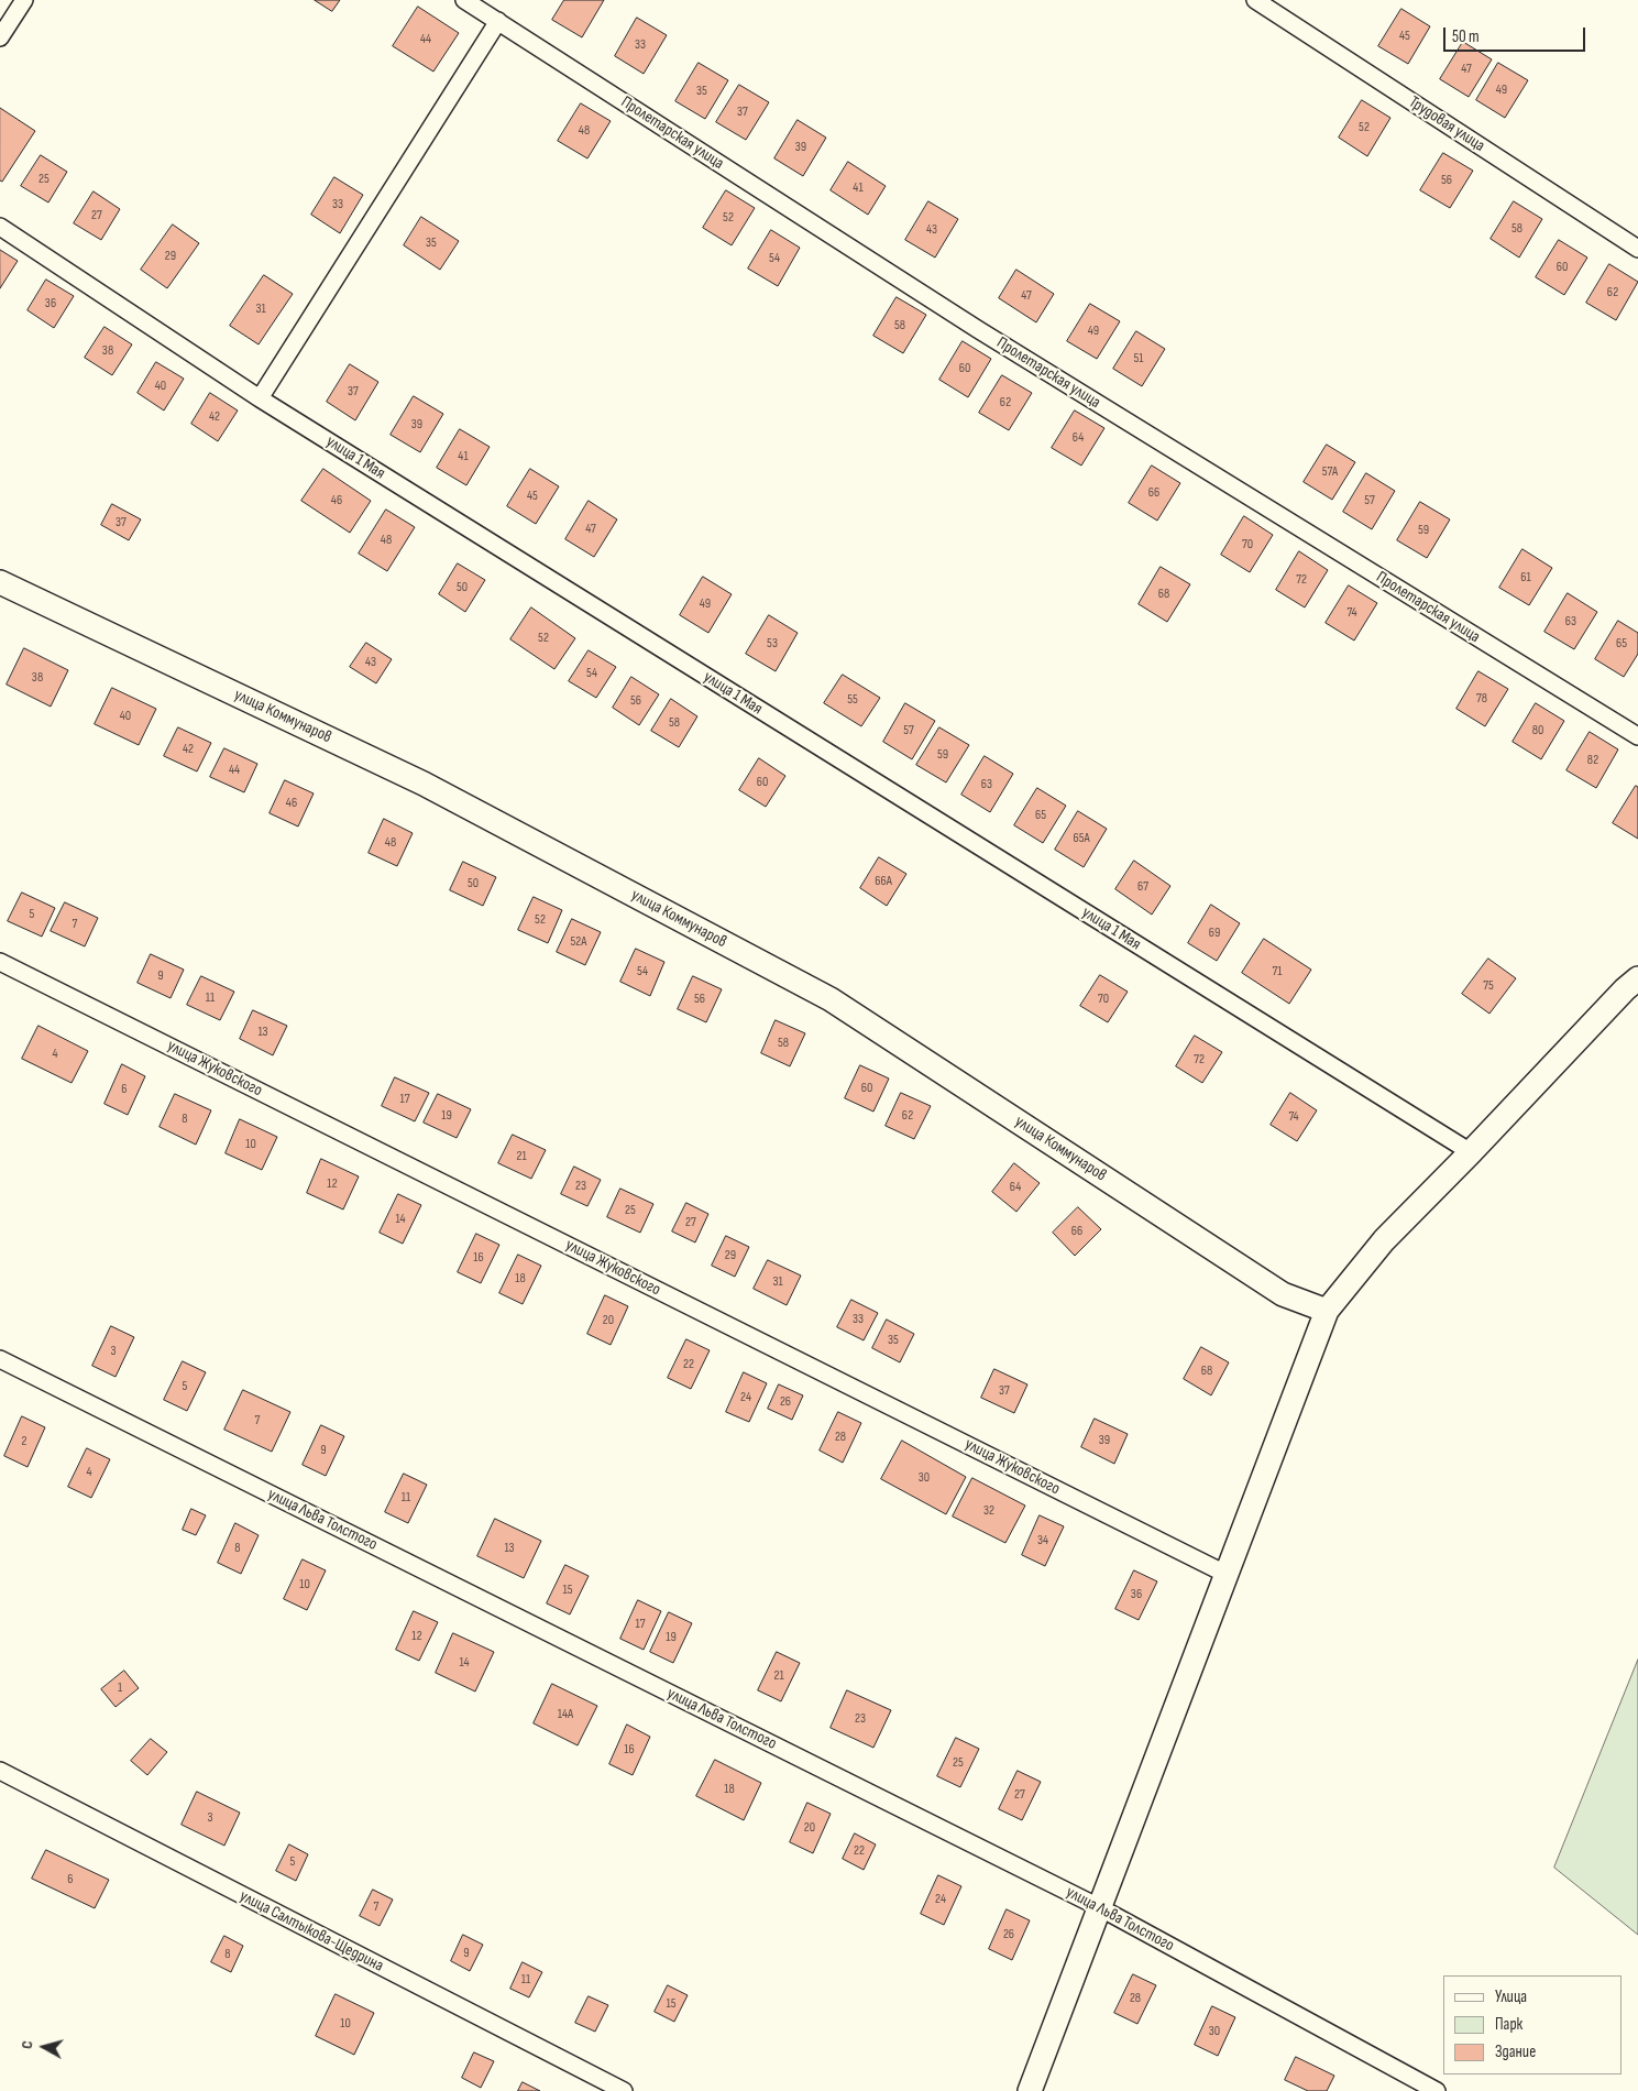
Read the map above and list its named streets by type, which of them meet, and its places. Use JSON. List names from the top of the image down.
{
  "streets": {
    "main road": ["улица Коммунаров"],
    "street": [
      "Трудовая улица",
      "Пролетарская улица",
      "улица 1 Мая",
      "улица Жуковского",
      "улица Льва Толстого",
      "улица Салтыкова-Щедрина"
    ]
  },
  "house_numbers": [
    "45",
    "44",
    "33",
    "47",
    "49",
    "35",
    "37",
    "52",
    "48",
    "39",
    "25",
    "56",
    "41",
    "33",
    "27",
    "52",
    "58",
    "43",
    "35",
    "29",
    "54",
    "60",
    "62",
    "47",
    "36",
    "31",
    "58",
    "49",
    "38",
    "51",
    "60",
    "40",
    "37",
    "62",
    "42",
    "39",
    "64",
    "41",
    "57А",
    "66",
    "45",
    "46",
    "57",
    "37",
    "47",
    "59",
    "48",
    "70",
    "61",
    "72",
    "50",
    "68",
    "49",
    "74",
    "63",
    "52",
    "53",
    "65",
    "43",
    "54",
    "38",
    "78",
    "55",
    "56",
    "40",
    "58",
    "57",
    "80",
    "42",
    "59",
    "82",
    "44",
    "60",
    "63",
    "46",
    "65",
    "65А",
    "48",
    "66А",
    "50",
    "67",
    "5",
    "52",
    "7",
    "69",
    "52А",
    "54",
    "71",
    "9",
    "75",
    "11",
    "56",
    "70",
    "13",
    "58",
    "4",
    "72",
    "60",
    "6",
    "17",
    "19",
    "62",
    "74",
    "8",
    "10",
    "21",
    "12",
    "23",
    "64",
    "25",
    "14",
    "27",
    "66",
    "29",
    "16",
    "18",
    "31",
    "33",
    "20",
    "35",
    "3",
    "22",
    "68",
    "5",
    "37",
    "24",
    "26",
    "7",
    "28",
    "39",
    "2",
    "9",
    "4",
    "30",
    "11",
    "32",
    "34",
    "8",
    "13",
    "10",
    "15",
    "36",
    "17",
    "12",
    "19",
    "14",
    "21",
    "1",
    "14А",
    "23",
    "16",
    "25",
    "18",
    "27",
    "3",
    "20",
    "22",
    "5",
    "6",
    "24",
    "7",
    "26",
    "9",
    "8",
    "11",
    "28",
    "15",
    "10",
    "30"
  ],
  "legend": ["Улица", "Парк", "Здание"],
  "scale_bar": "50 m",
  "north": "left"
}
